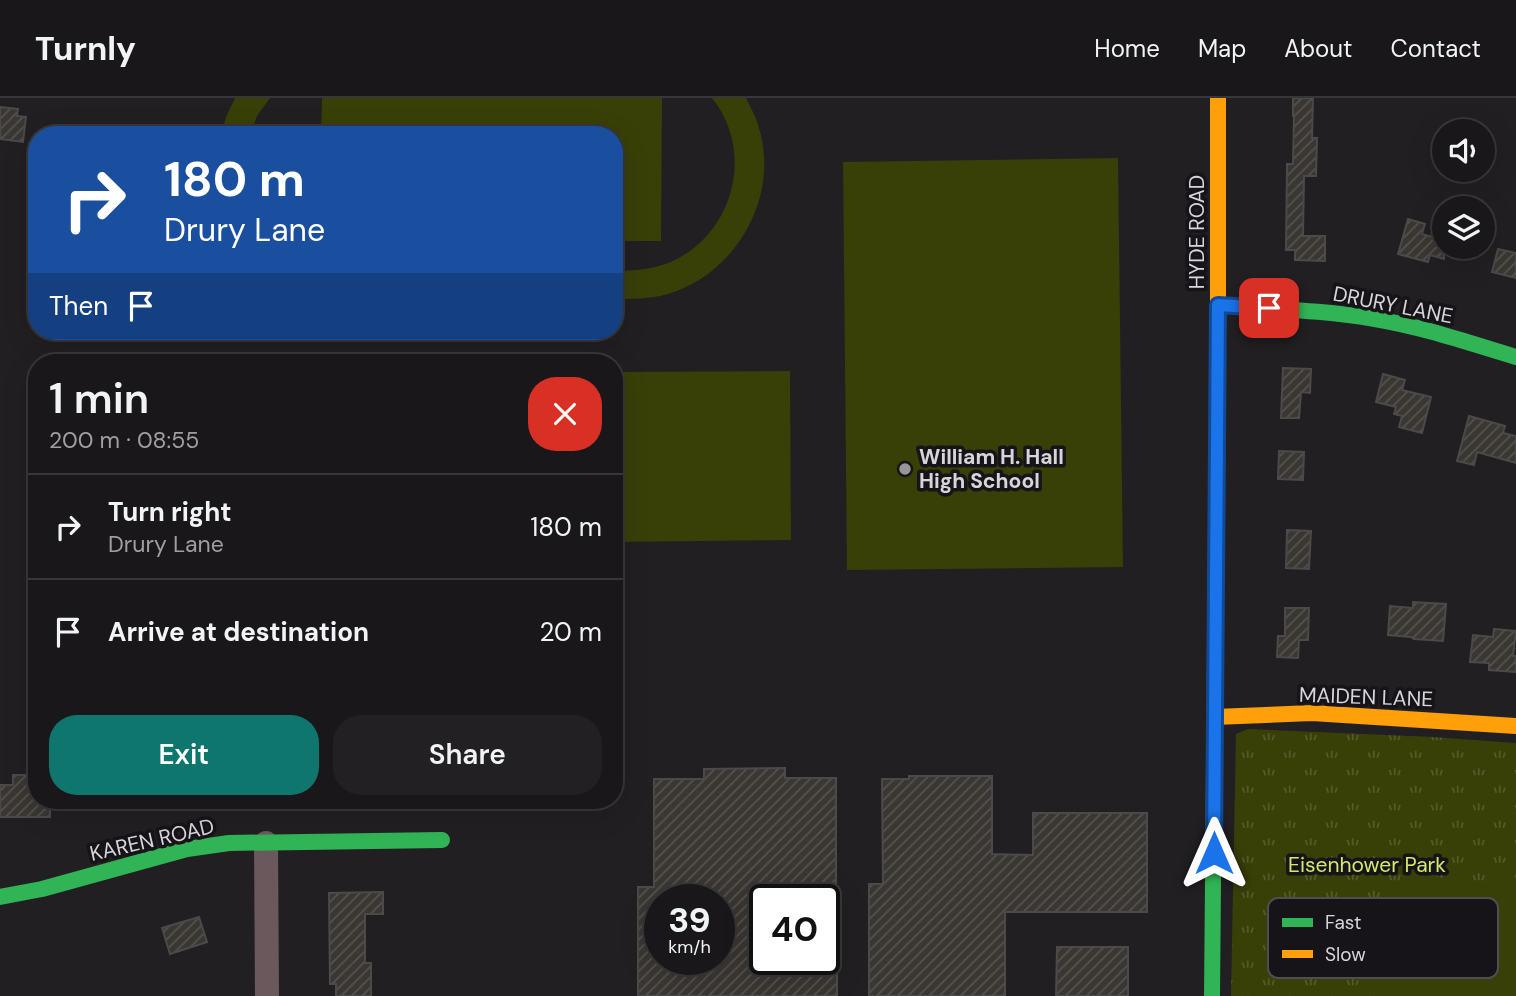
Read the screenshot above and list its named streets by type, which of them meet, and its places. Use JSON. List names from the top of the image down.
{
  "streets": {
    "street": [
      "HYDE ROAD",
      "DRURY LANE",
      "MAIDEN LANE",
      "KAREN ROAD"
    ]
  },
  "crossings": [
    ["HYDE ROAD", "DRURY LANE"],
    ["HYDE ROAD", "MAIDEN LANE"]
  ],
  "parks": ["Eisenhower Park"],
  "places": ["William H. Hall High School"],
  "legend": ["Fast", "Slow"],
  "page": {
    "header": "Turnly",
    "nav": [
      "Home",
      "Map",
      "About",
      "Contact"
    ],
    "turn": ["180 m", "Drury Lane"],
    "then": "Then",
    "heading": ["1 min", "200 m · 08:55"],
    "list": [
      {
        "name": "Turn right",
        "note": "Drury Lane",
        "value": "180 m"
      },
      {
        "name": "Arrive at destination",
        "value": "20 m"
      }
    ],
    "buttons": ["Exit", "Share"],
    "speed": "39 km/h",
    "limit": "40"
  }
}
